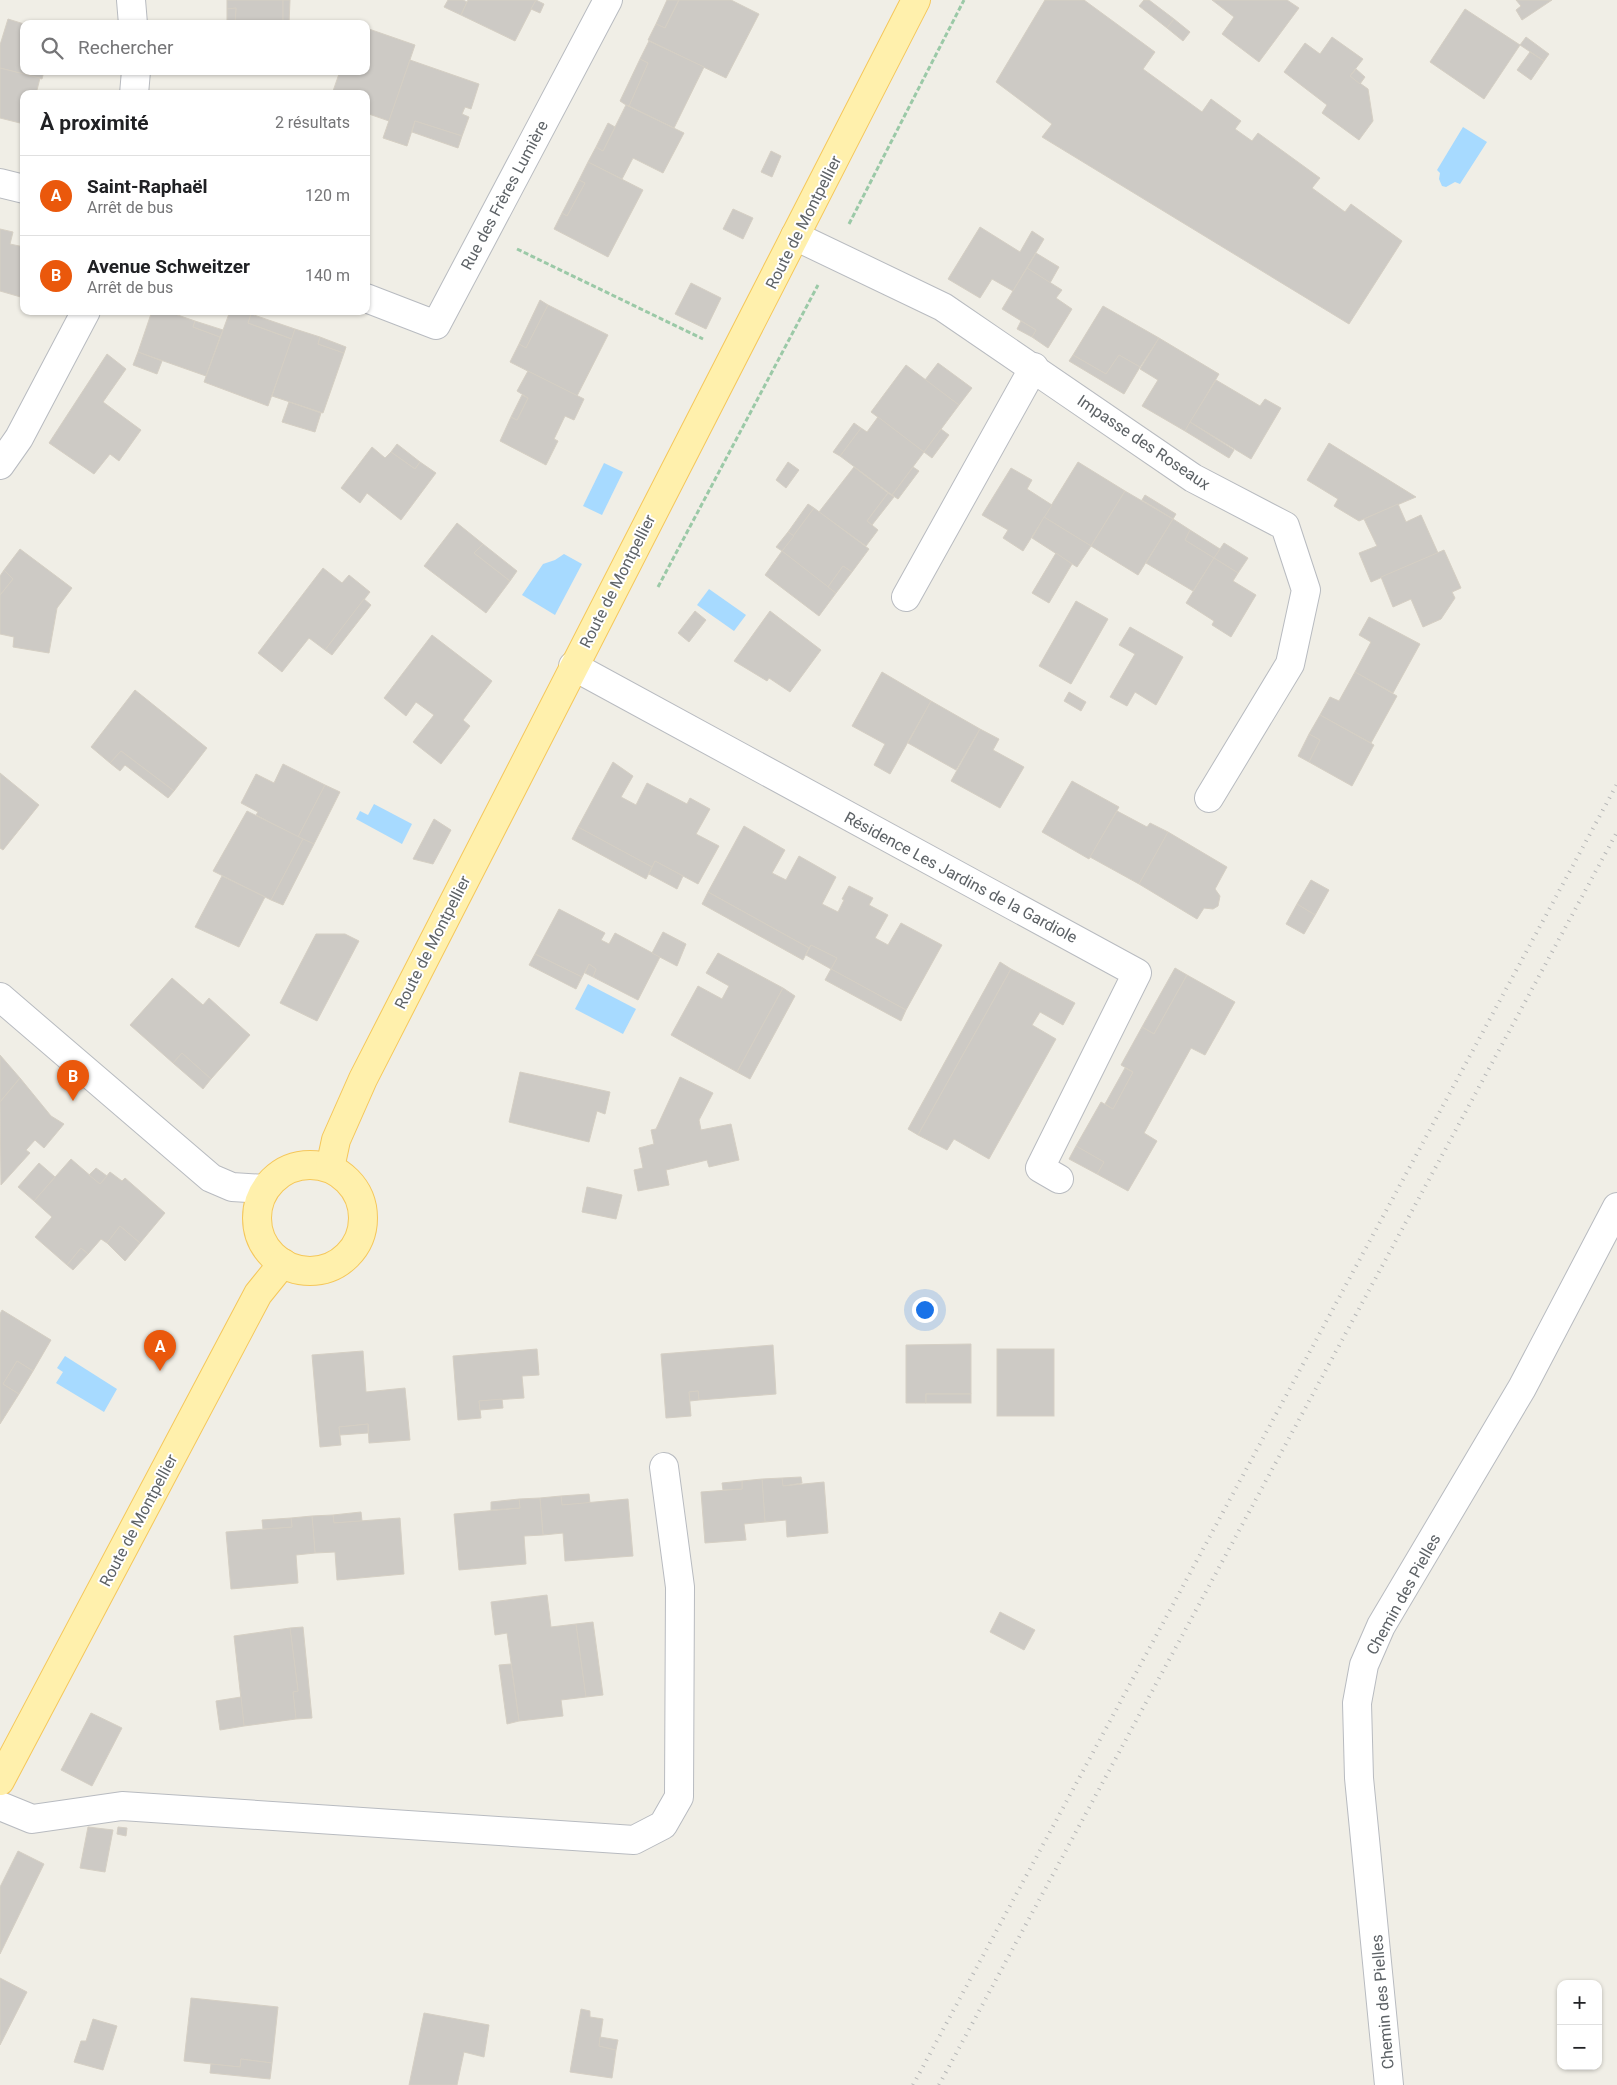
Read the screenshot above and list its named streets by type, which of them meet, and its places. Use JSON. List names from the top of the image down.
{
  "streets": {
    "main road": ["Route de Montpellier"],
    "street": [
      "Rue des Frères Lumière",
      "Impasse des Roseaux",
      "Résidence Les Jardins de la Gardiole",
      "Chemin des Pielles"
    ]
  },
  "crossings": [
    ["Route de Montpellier", "Impasse des Roseaux"],
    ["Route de Montpellier", "Résidence Les Jardins de la Gardiole"]
  ],
  "page": {
    "search": "Rechercher",
    "heading": ["À proximité", "2 résultats"],
    "list": [
      {
        "mark": "A",
        "name": "Saint-Raphaël",
        "note": "Arrêt de bus",
        "value": "120 m"
      },
      {
        "mark": "B",
        "name": "Avenue Schweitzer",
        "note": "Arrêt de bus",
        "value": "140 m"
      }
    ],
    "pins": ["B", "A"],
    "map_buttons": ["+", "−"]
  }
}
